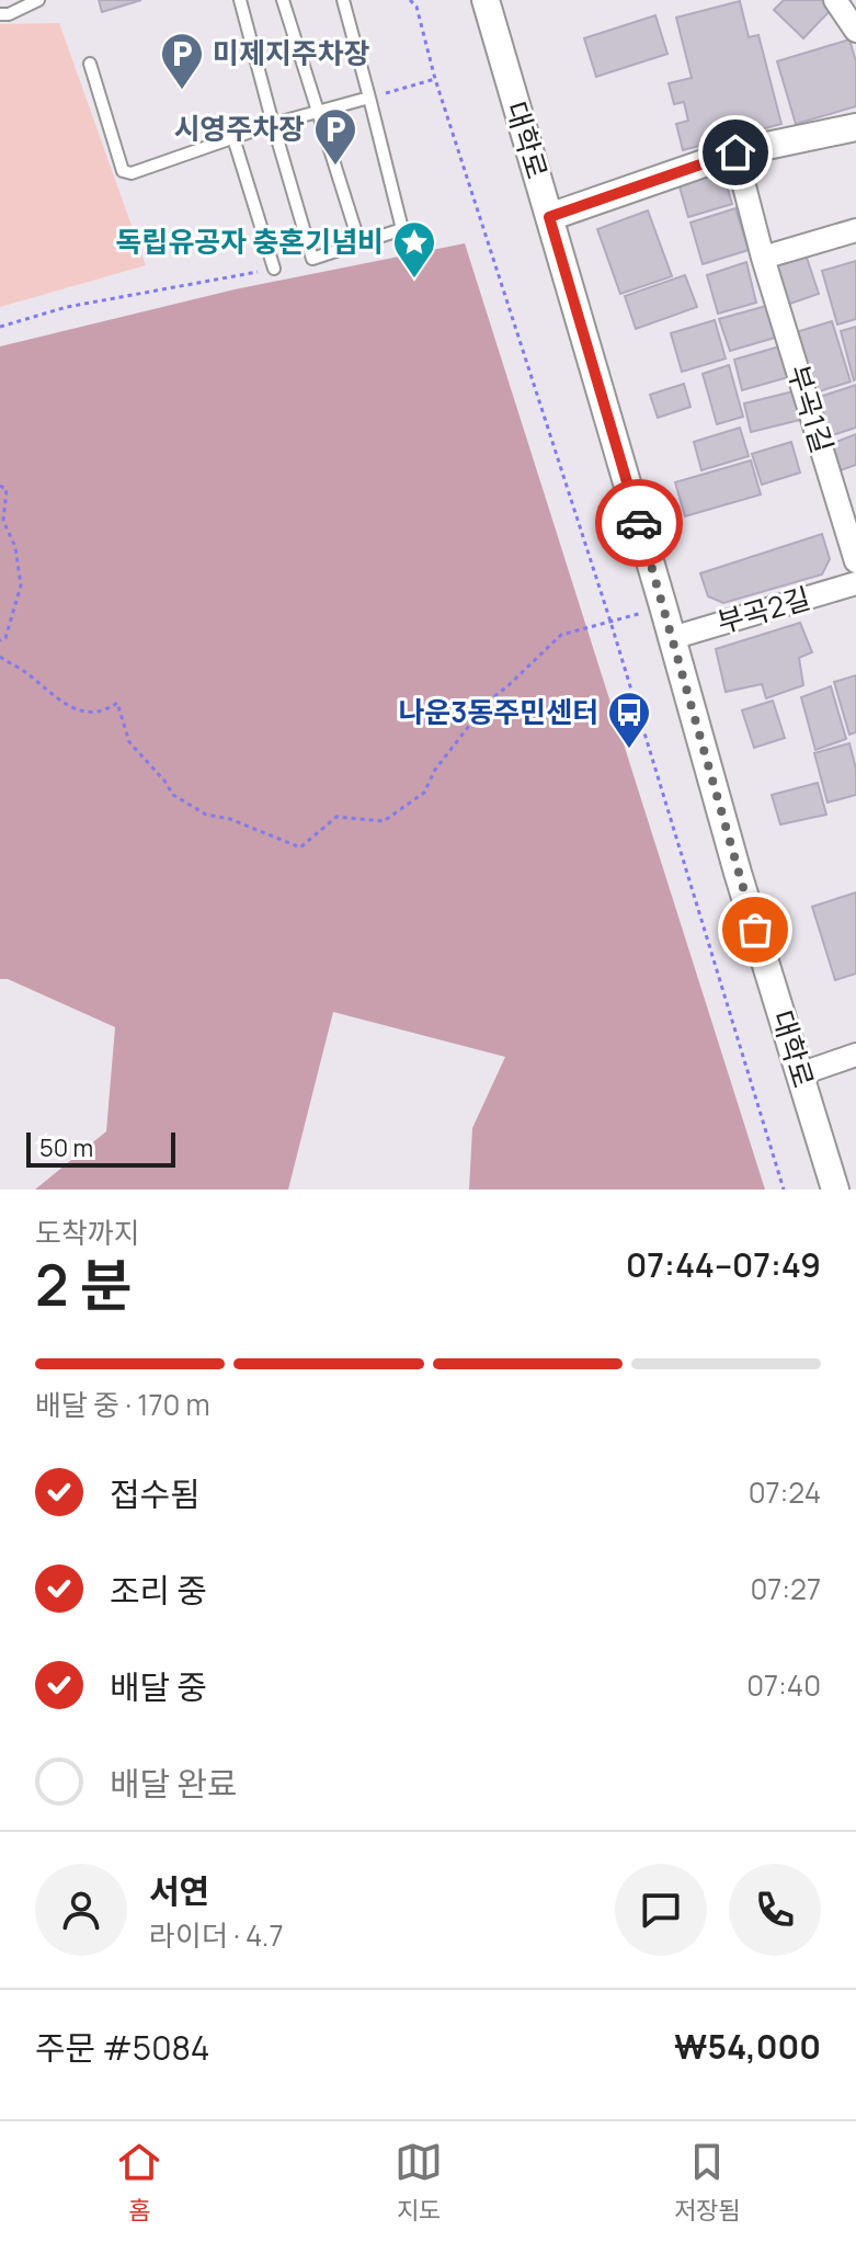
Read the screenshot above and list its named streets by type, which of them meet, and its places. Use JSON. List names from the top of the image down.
{
  "streets": {
    "street": ["대학로", "부곡1길", "부곡2길"]
  },
  "crossings": [
    ["대학로", "부곡2길"]
  ],
  "places": {
    "parking": ["미제지주차장", "시영주차장"],
    "place": ["독립유공자 충혼기념비"],
    "bus stop": ["나운3동주민센터"]
  },
  "scale_bar": "50 m",
  "page": {
    "scale": "50 m",
    "heading": ["2 분", "도착까지", "07:44–07:49"],
    "panel": [
      "서연",
      "라이더 · 4.7",
      "주문 #5084",
      "₩54,000"
    ],
    "bar": "배달 중 · 170 m",
    "list": [
      ["접수됨", "07:24"],
      ["조리 중", "07:27"],
      ["배달 중", "07:40"],
      "배달 완료"
    ],
    "tabs": ["홈", "지도", "저장됨"]
  }
}
